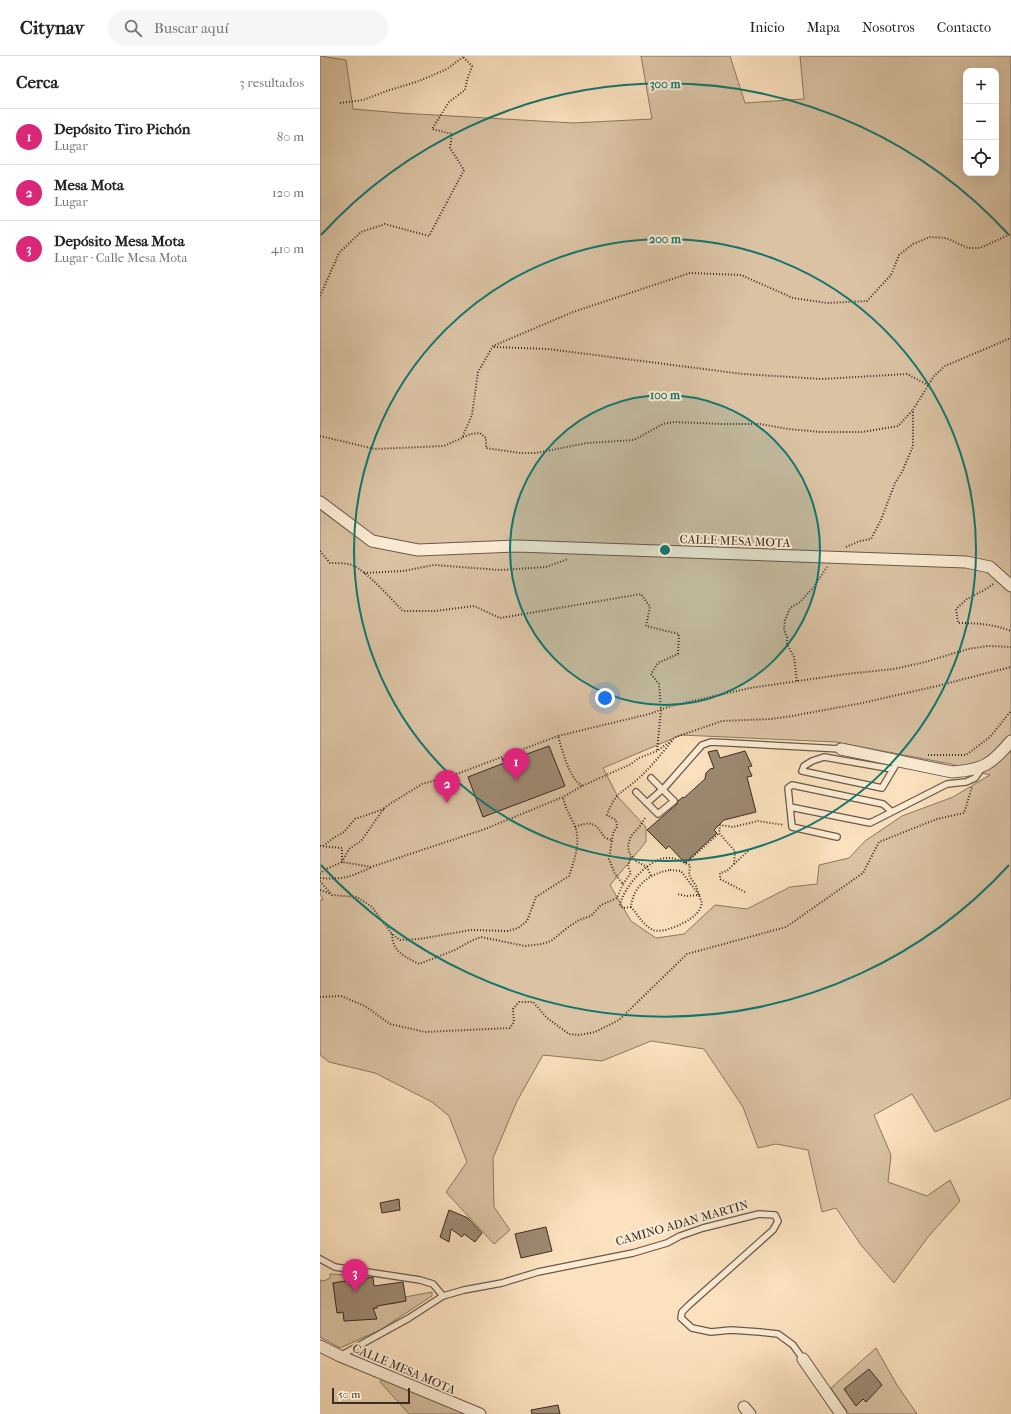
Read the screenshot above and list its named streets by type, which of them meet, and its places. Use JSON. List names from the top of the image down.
{
  "streets": {
    "street": ["CALLE MESA MOTA", "CAMINO ADAN MARTIN"]
  },
  "crossings": [
    ["CALLE MESA MOTA", "CAMINO ADAN MARTIN"]
  ],
  "scale_bar": "50 m",
  "page": {
    "header": "Citynav",
    "search": "Buscar aquí",
    "nav": [
      "Inicio",
      "Mapa",
      "Nosotros",
      "Contacto"
    ],
    "heading": ["Cerca", "3 resultados"],
    "map_buttons": ["+", "−"],
    "list": [
      {
        "mark": "1",
        "name": "Depósito Tiro Pichón",
        "note": "Lugar",
        "value": "80 m"
      },
      {
        "mark": "2",
        "name": "Mesa Mota",
        "note": "Lugar",
        "value": "120 m"
      },
      {
        "mark": "3",
        "name": "Depósito Mesa Mota",
        "note": "Lugar · Calle Mesa Mota",
        "value": "410 m"
      }
    ],
    "pins": ["1", "2", "3"],
    "scale": "50 m"
  },
  "rings": ["300 m", "200 m", "100 m"]
}
